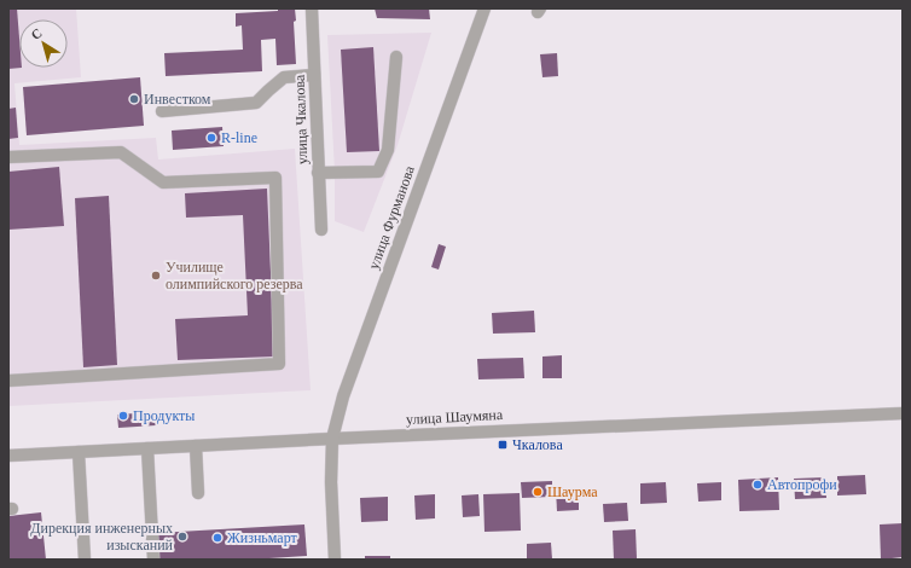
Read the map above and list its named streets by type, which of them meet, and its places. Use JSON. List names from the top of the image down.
{
  "streets": {
    "street": ["улица Чкалова", "улица Фурманова", "улица Шаумяна"]
  },
  "crossings": [
    ["улица Фурманова", "улица Шаумяна"]
  ],
  "places": {
    "other": [
      "Инвестком",
      "R-line",
      "Училище олимпийского резерва",
      "Продукты",
      "Автопрофи",
      "Шаурма",
      "Дирекция инженерных изысканий",
      "Жизньмарт"
    ],
    "transit": ["Чкалова"]
  },
  "north": "top left"
}
